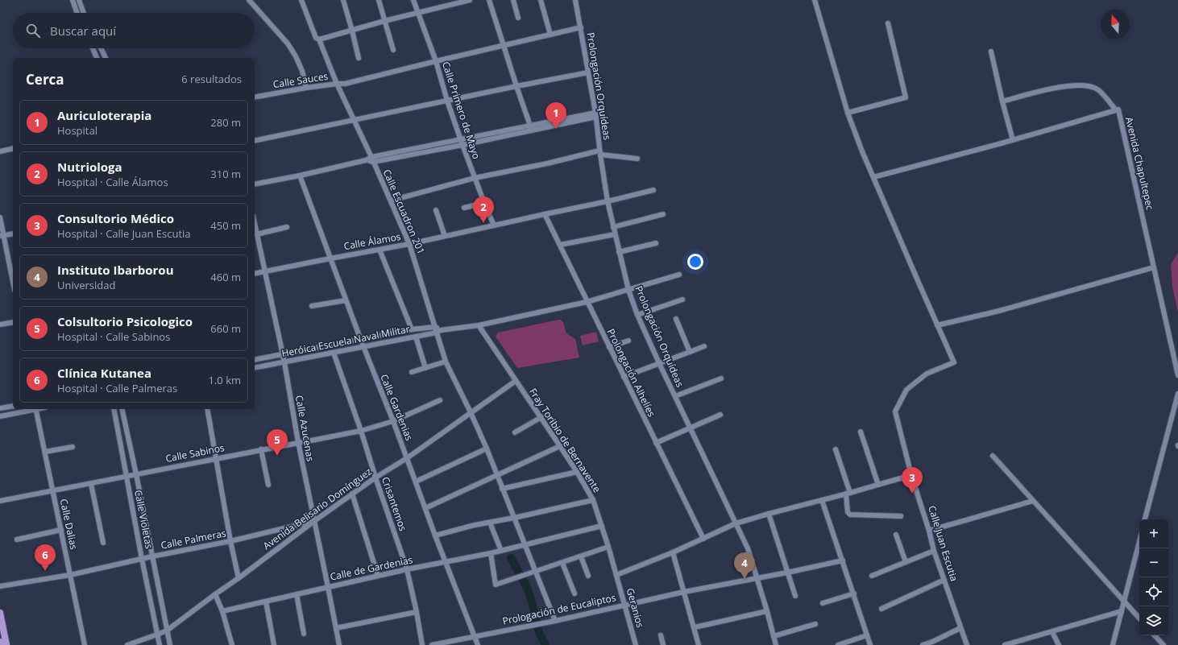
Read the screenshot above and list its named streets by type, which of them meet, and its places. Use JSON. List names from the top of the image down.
{
  "streets": {
    "street": [
      "Calle Sauces",
      "Prolongación Orquídeas",
      "Calle Primero de Mayo",
      "Avenida Chapultepec",
      "Calle Escuadron 201",
      "Calle Álamos",
      "Heróica Escuela Naval Militar",
      "Prolongación Alhelíes",
      "Calle Gardenias",
      "Calle Azucenas",
      "Fray Toribio de Bernavente",
      "Calle Sabinos",
      "Crisantemos",
      "Avenida Belisario Domínguez",
      "Calle Violetas",
      "Calle Dalias",
      "Calle Palmeras",
      "Calle Juan Escutia",
      "Calle de Gardenias",
      "Geranios",
      "Prologación de Eucaliptos"
    ]
  },
  "crossings": [
    ["Calle Sauces", "Prolongación Orquídeas"],
    ["Calle Sauces", "Calle Primero de Mayo"],
    ["Calle Sauces", "Calle Escuadron 201"],
    ["Prolongación Orquídeas", "Calle Álamos"],
    ["Prolongación Orquídeas", "Heróica Escuela Naval Militar"],
    ["Prolongación Orquídeas", "Prologación de Eucaliptos"],
    ["Calle Primero de Mayo", "Calle Álamos"],
    ["Calle Escuadron 201", "Calle Álamos"],
    ["Calle Escuadron 201", "Heróica Escuela Naval Militar"],
    ["Calle Álamos", "Prolongación Alhelíes"],
    ["Calle Álamos", "Calle Gardenias"],
    ["Calle Álamos", "Calle Azucenas"],
    ["Heróica Escuela Naval Militar", "Prolongación Alhelíes"],
    ["Heróica Escuela Naval Militar", "Calle Gardenias"],
    ["Heróica Escuela Naval Militar", "Calle Azucenas"],
    ["Heróica Escuela Naval Militar", "Fray Toribio de Bernavente"],
    ["Heróica Escuela Naval Militar", "Crisantemos"],
    ["Calle Gardenias", "Calle Sabinos"],
    ["Calle Gardenias", "Avenida Belisario Domínguez"],
    ["Calle Gardenias", "Calle de Gardenias"],
    ["Calle Gardenias", "Prologación de Eucaliptos"],
    ["Calle Azucenas", "Calle Sabinos"],
    ["Calle Azucenas", "Avenida Belisario Domínguez"],
    ["Calle Azucenas", "Calle Palmeras"],
    ["Calle Azucenas", "Calle de Gardenias"],
    ["Fray Toribio de Bernavente", "Avenida Belisario Domínguez"],
    ["Fray Toribio de Bernavente", "Calle de Gardenias"],
    ["Fray Toribio de Bernavente", "Geranios"],
    ["Calle Sabinos", "Crisantemos"],
    ["Calle Sabinos", "Calle Violetas"],
    ["Calle Sabinos", "Calle Dalias"],
    ["Crisantemos", "Avenida Belisario Domínguez"],
    ["Crisantemos", "Calle de Gardenias"],
    ["Avenida Belisario Domínguez", "Calle Violetas"],
    ["Avenida Belisario Domínguez", "Calle Palmeras"],
    ["Calle Violetas", "Calle Palmeras"],
    ["Calle Dalias", "Calle Palmeras"],
    ["Geranios", "Prologación de Eucaliptos"]
  ],
  "north": "top",
  "page": {
    "search": "Buscar aquí",
    "heading": ["Cerca", "6 resultados"],
    "list": [
      {
        "mark": "1",
        "name": "Auriculoterapia",
        "note": "Hospital",
        "value": "280 m"
      },
      {
        "mark": "2",
        "name": "Nutriologa",
        "note": "Hospital · Calle Álamos",
        "value": "310 m"
      },
      {
        "mark": "3",
        "name": "Consultorio Médico",
        "note": "Hospital · Calle Juan Escutia",
        "value": "450 m"
      },
      {
        "mark": "4",
        "name": "Instituto Ibarborou",
        "note": "Universidad",
        "value": "460 m"
      },
      {
        "mark": "5",
        "name": "Colsultorio Psicologico",
        "note": "Hospital · Calle Sabinos",
        "value": "660 m"
      },
      {
        "mark": "6",
        "name": "Clínica Kutanea",
        "note": "Hospital · Calle Palmeras",
        "value": "1.0 km"
      }
    ],
    "pins": [
      "1",
      "2",
      "5",
      "3",
      "6",
      "4"
    ],
    "map_buttons": ["+", "−"]
  }
}
